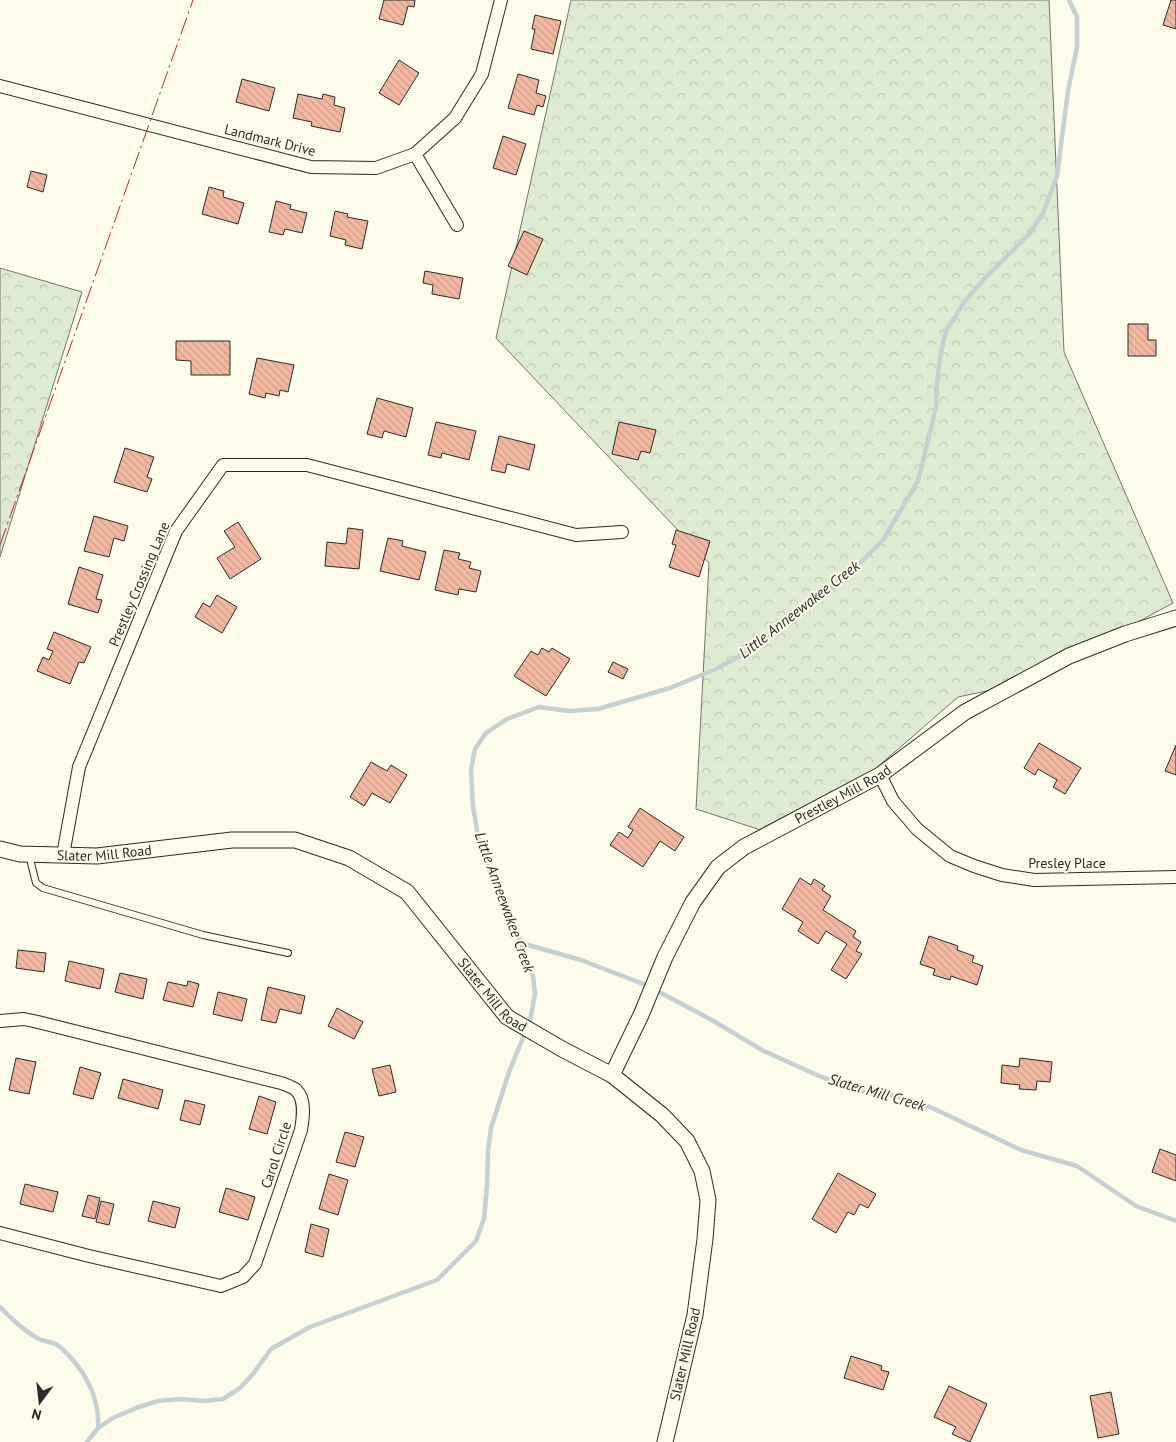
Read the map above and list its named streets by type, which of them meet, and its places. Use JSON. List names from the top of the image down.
{
  "streets": {
    "street": [
      "Landmark Drive",
      "Prestley Crossing Lane",
      "Prestley Mill Road",
      "Slater Mill Road",
      "Presley Place",
      "Carol Circle"
    ]
  },
  "crossings": [
    ["Prestley Crossing Lane", "Slater Mill Road"],
    ["Prestley Mill Road", "Slater Mill Road"],
    ["Prestley Mill Road", "Presley Place"]
  ],
  "water": ["Little Anneewakee Creek", "Slater Mill Creek"],
  "north": "bottom"
}
